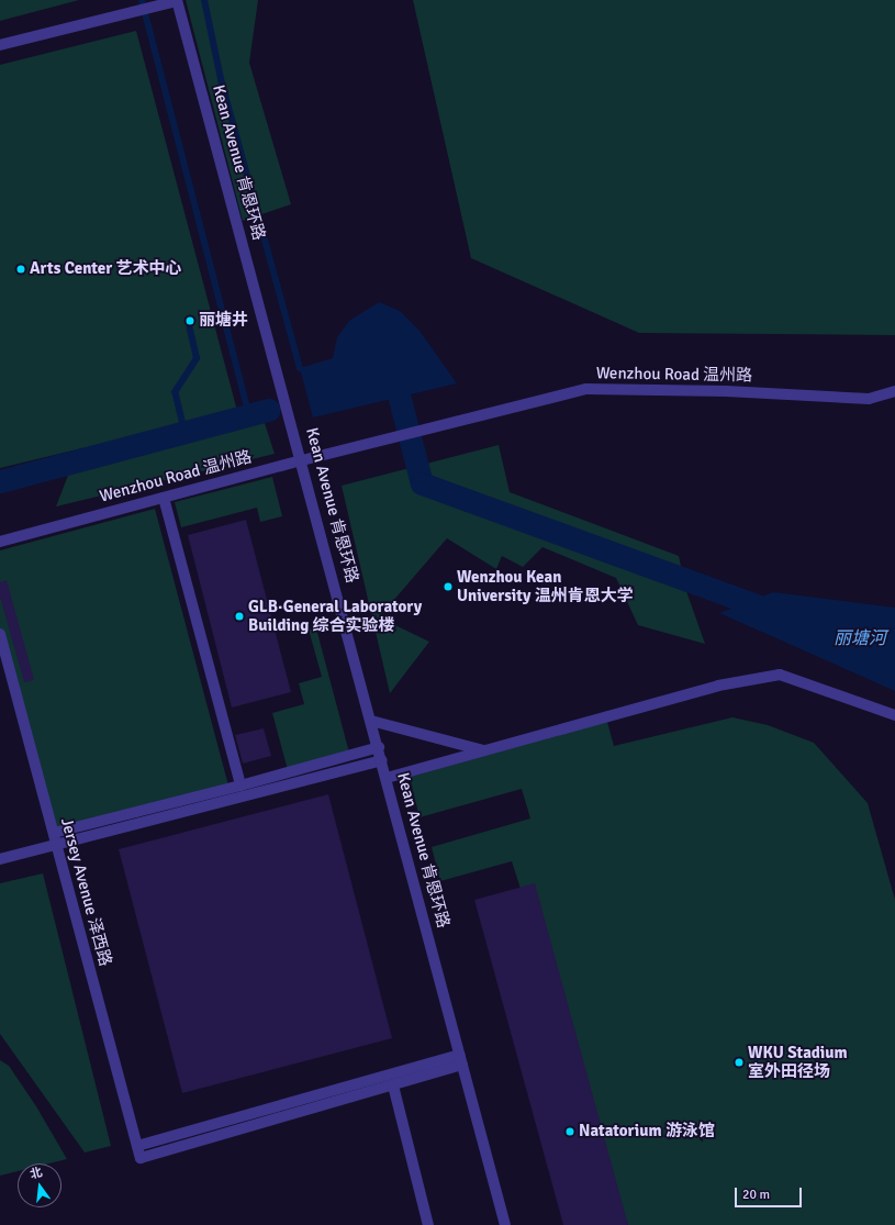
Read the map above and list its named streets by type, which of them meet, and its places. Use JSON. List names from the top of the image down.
{
  "streets": {
    "street": ["Kean Avenue 肯恩环路", "Wenzhou Road 温州路", "Jersey Avenue 泽西路"]
  },
  "crossings": [
    ["Kean Avenue 肯恩环路", "Wenzhou Road 温州路"]
  ],
  "water": ["丽塘河"],
  "places": [
    "Arts Center 艺术中心",
    "丽塘井",
    "Wenzhou Kean University 温州肯恩大学",
    "GLB·General Laboratory Building 综合实验楼",
    "WKU Stadium 室外田径场",
    "Natatorium 游泳馆"
  ],
  "scale_bar": "20 m",
  "north": "top"
}
